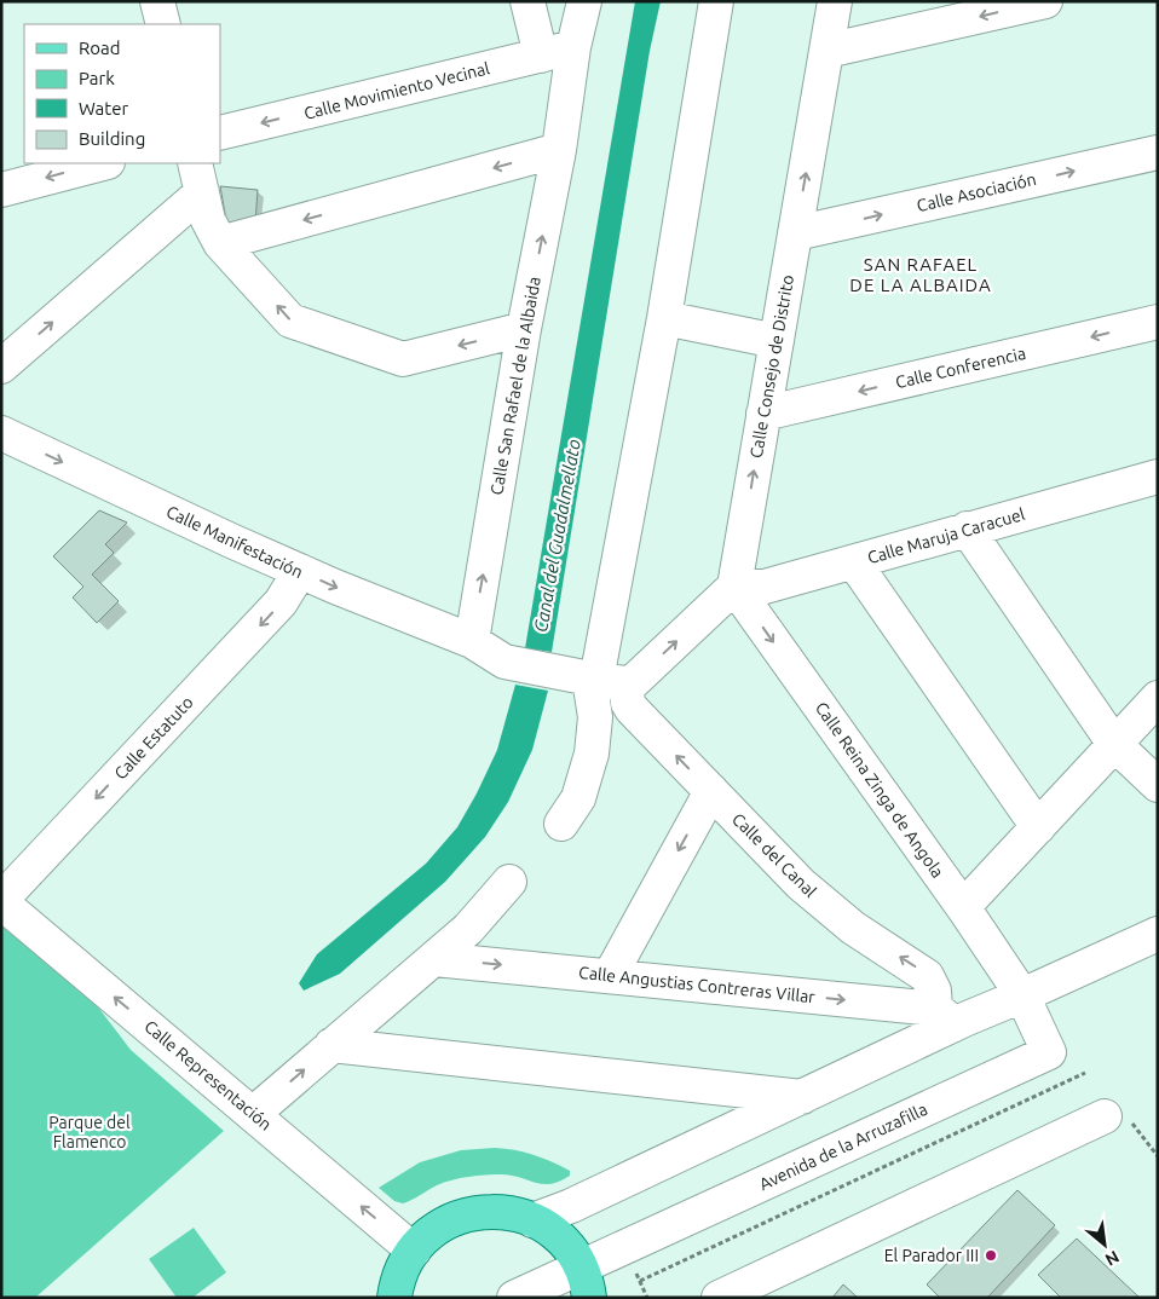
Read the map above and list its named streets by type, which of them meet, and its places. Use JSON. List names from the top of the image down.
{
  "streets": {
    "street": [
      "Calle Movimiento Vecinal",
      "Calle Asociación",
      "Calle Consejo de Distrito",
      "Calle Conferencia",
      "Calle San Rafael de la Albaida",
      "Calle Maruja Caracuel",
      "Calle Manifestación",
      "Calle Estatuto",
      "Calle Reina Zinga de Angola",
      "Calle del Canal",
      "Calle Angustias Contreras Villar",
      "Calle Representación",
      "Avenida de la Arruzafilla"
    ]
  },
  "crossings": [
    ["Calle Movimiento Vecinal", "Calle San Rafael de la Albaida"],
    ["Calle Asociación", "Calle Consejo de Distrito"],
    ["Calle Consejo de Distrito", "Calle Conferencia"],
    ["Calle Consejo de Distrito", "Calle Maruja Caracuel"],
    ["Calle Consejo de Distrito", "Calle Reina Zinga de Angola"],
    ["Calle San Rafael de la Albaida", "Calle Manifestación"],
    ["Calle Maruja Caracuel", "Calle Reina Zinga de Angola"],
    ["Calle Manifestación", "Calle Estatuto"],
    ["Calle Estatuto", "Calle Representación"],
    ["Calle Reina Zinga de Angola", "Avenida de la Arruzafilla"],
    ["Calle del Canal", "Calle Angustias Contreras Villar"]
  ],
  "one_way": [
    "Calle Conferencia",
    "Calle Manifestación",
    "Calle Estatuto",
    "Calle Representación"
  ],
  "districts": ["SAN RAFAEL DE LA ALBAIDA"],
  "water": ["Canal del Guadalmellato"],
  "parks": ["Parque del Flamenco"],
  "places": ["El Parador III"],
  "legend": [
    "Road",
    "Park",
    "Water",
    "Building"
  ],
  "north": "bottom right"
}
